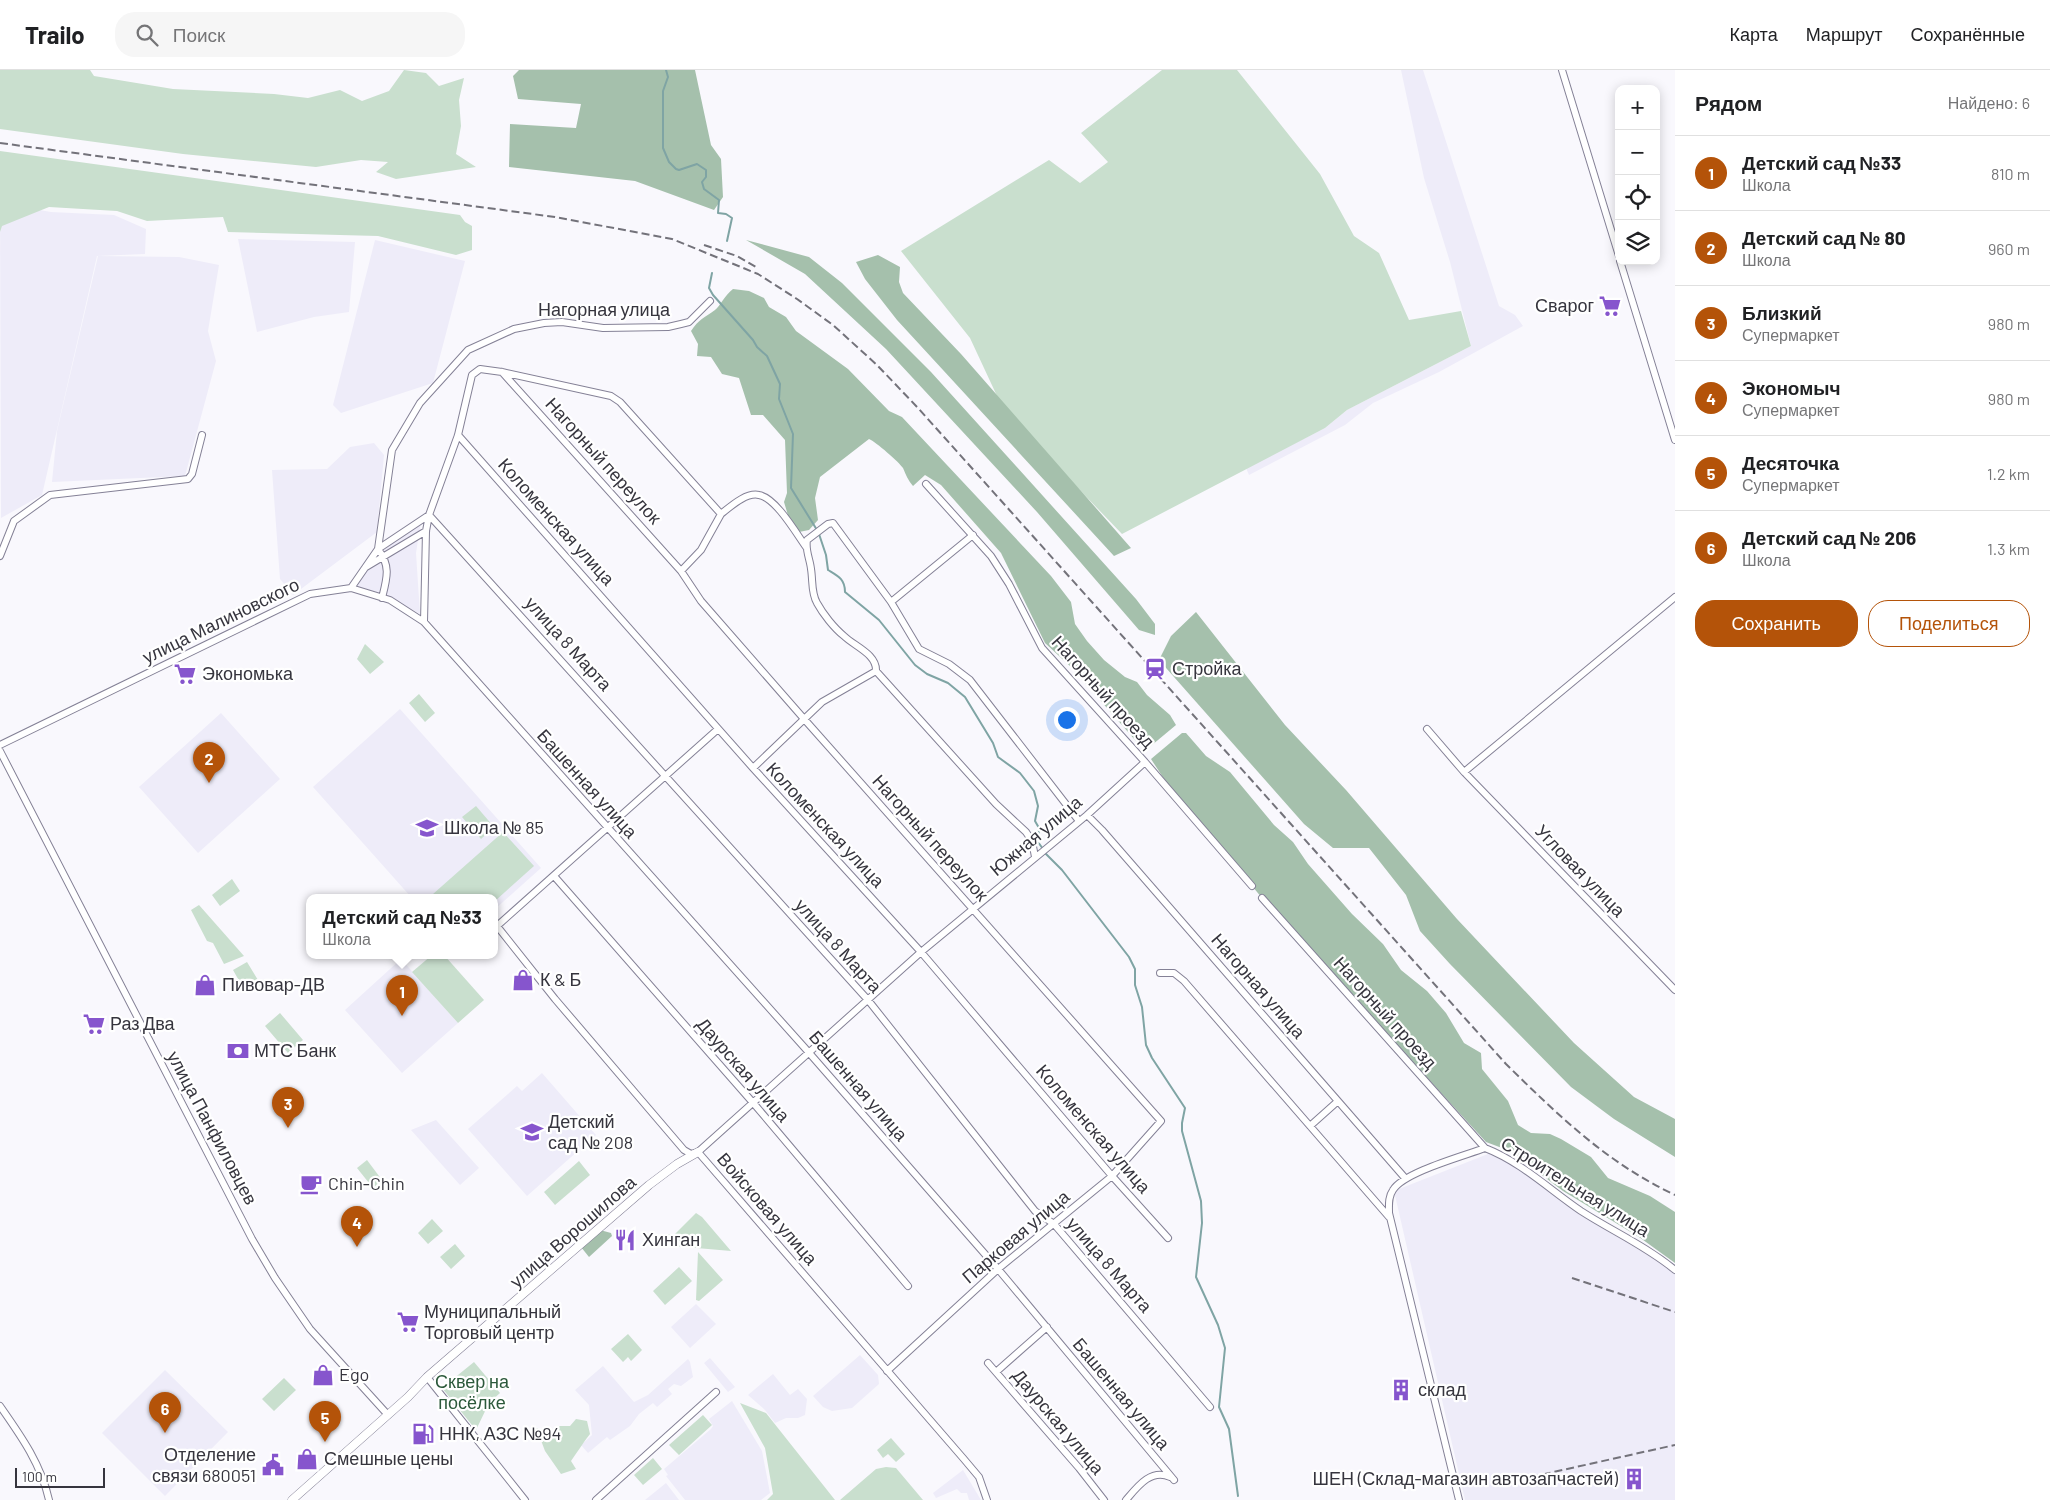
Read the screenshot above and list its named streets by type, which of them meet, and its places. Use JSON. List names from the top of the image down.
{
  "streets": {
    "main road": ["улица Ворошилова"],
    "street": [
      "Нагорная улица",
      "Нагорный переулок",
      "Коломенская улица",
      "улица Малиновского",
      "улица 8 Марта",
      "Нагорный проезд",
      "Башенная улица",
      "Южная улица",
      "Угловая улица",
      "Даурская улица",
      "улица Панфиловцев",
      "Строительная улица",
      "Войсковая улица",
      "Парковая улица"
    ]
  },
  "crossings": [
    ["Нагорная улица", "улица Малиновского"],
    ["Нагорная улица", "Южная улица"],
    ["Нагорная улица", "Строительная улица"],
    ["Нагорный переулок", "Коломенская улица"],
    ["Нагорный переулок", "Южная улица"],
    ["Нагорный переулок", "Парковая улица"],
    ["Коломенская улица", "Южная улица"],
    ["Коломенская улица", "Парковая улица"],
    ["улица Малиновского", "Башенная улица"],
    ["улица 8 Марта", "Южная улица"],
    ["улица 8 Марта", "Парковая улица"],
    ["Нагорный проезд", "Южная улица"],
    ["Нагорный проезд", "Строительная улица"],
    ["Башенная улица", "Южная улица"],
    ["Башенная улица", "Парковая улица"],
    ["Южная улица", "Даурская улица"],
    ["Южная улица", "Войсковая улица"],
    ["Южная улица", "улица Ворошилова"],
    ["Даурская улица", "Войсковая улица"],
    ["улица Панфиловцев", "улица Ворошилова"],
    ["Войсковая улица", "улица Ворошилова"],
    ["Войсковая улица", "Парковая улица"]
  ],
  "parks": ["Сквер на посёлке"],
  "places": {
    "supermarket": [
      "Сварог",
      "Экономька",
      "Раз Два",
      "Муниципальный Торговый центр"
    ],
    "station": ["Стройка"],
    "school or university": ["Школа № 85", "Детский сад № 208"],
    "shop": [
      "К & Б",
      "Пивовар-ДВ",
      "Ego",
      "Смешные цены"
    ],
    "bank": ["МТС Банк"],
    "cafe": ["Chin-Chin"],
    "restaurant": ["Хинган"],
    "building": ["склад", "ШЕН (Склад-магазин автозапчастей)"],
    "fuel station": ["ННК, АЗС №94"],
    "public building": ["Отделение связи 680051"]
  },
  "scale_bar": "100 m",
  "page": {
    "header": "Trailo",
    "search": "Поиск",
    "nav": ["Карта", "Маршрут", "Сохранённые"],
    "heading": ["Рядом", "Найдено: 6"],
    "map_buttons": ["+", "−"],
    "list": [
      {
        "mark": "1",
        "name": "Детский сад №33",
        "note": "Школа",
        "value": "810 m"
      },
      {
        "mark": "2",
        "name": "Детский сад № 80",
        "note": "Школа",
        "value": "960 m"
      },
      {
        "mark": "3",
        "name": "Близкий",
        "note": "Супермаркет",
        "value": "980 m"
      },
      {
        "mark": "4",
        "name": "Экономыч",
        "note": "Супермаркет",
        "value": "980 m"
      },
      {
        "mark": "5",
        "name": "Десяточка",
        "note": "Супермаркет",
        "value": "1.2 km"
      },
      {
        "mark": "6",
        "name": "Детский сад № 206",
        "note": "Школа",
        "value": "1.3 km"
      }
    ],
    "buttons": ["Сохранить", "Поделиться"],
    "pins": [
      "2",
      "1",
      "3",
      "4",
      "6",
      "5"
    ],
    "popup": ["Детский сад №33", "Школа"],
    "scale": "100 m"
  }
}
